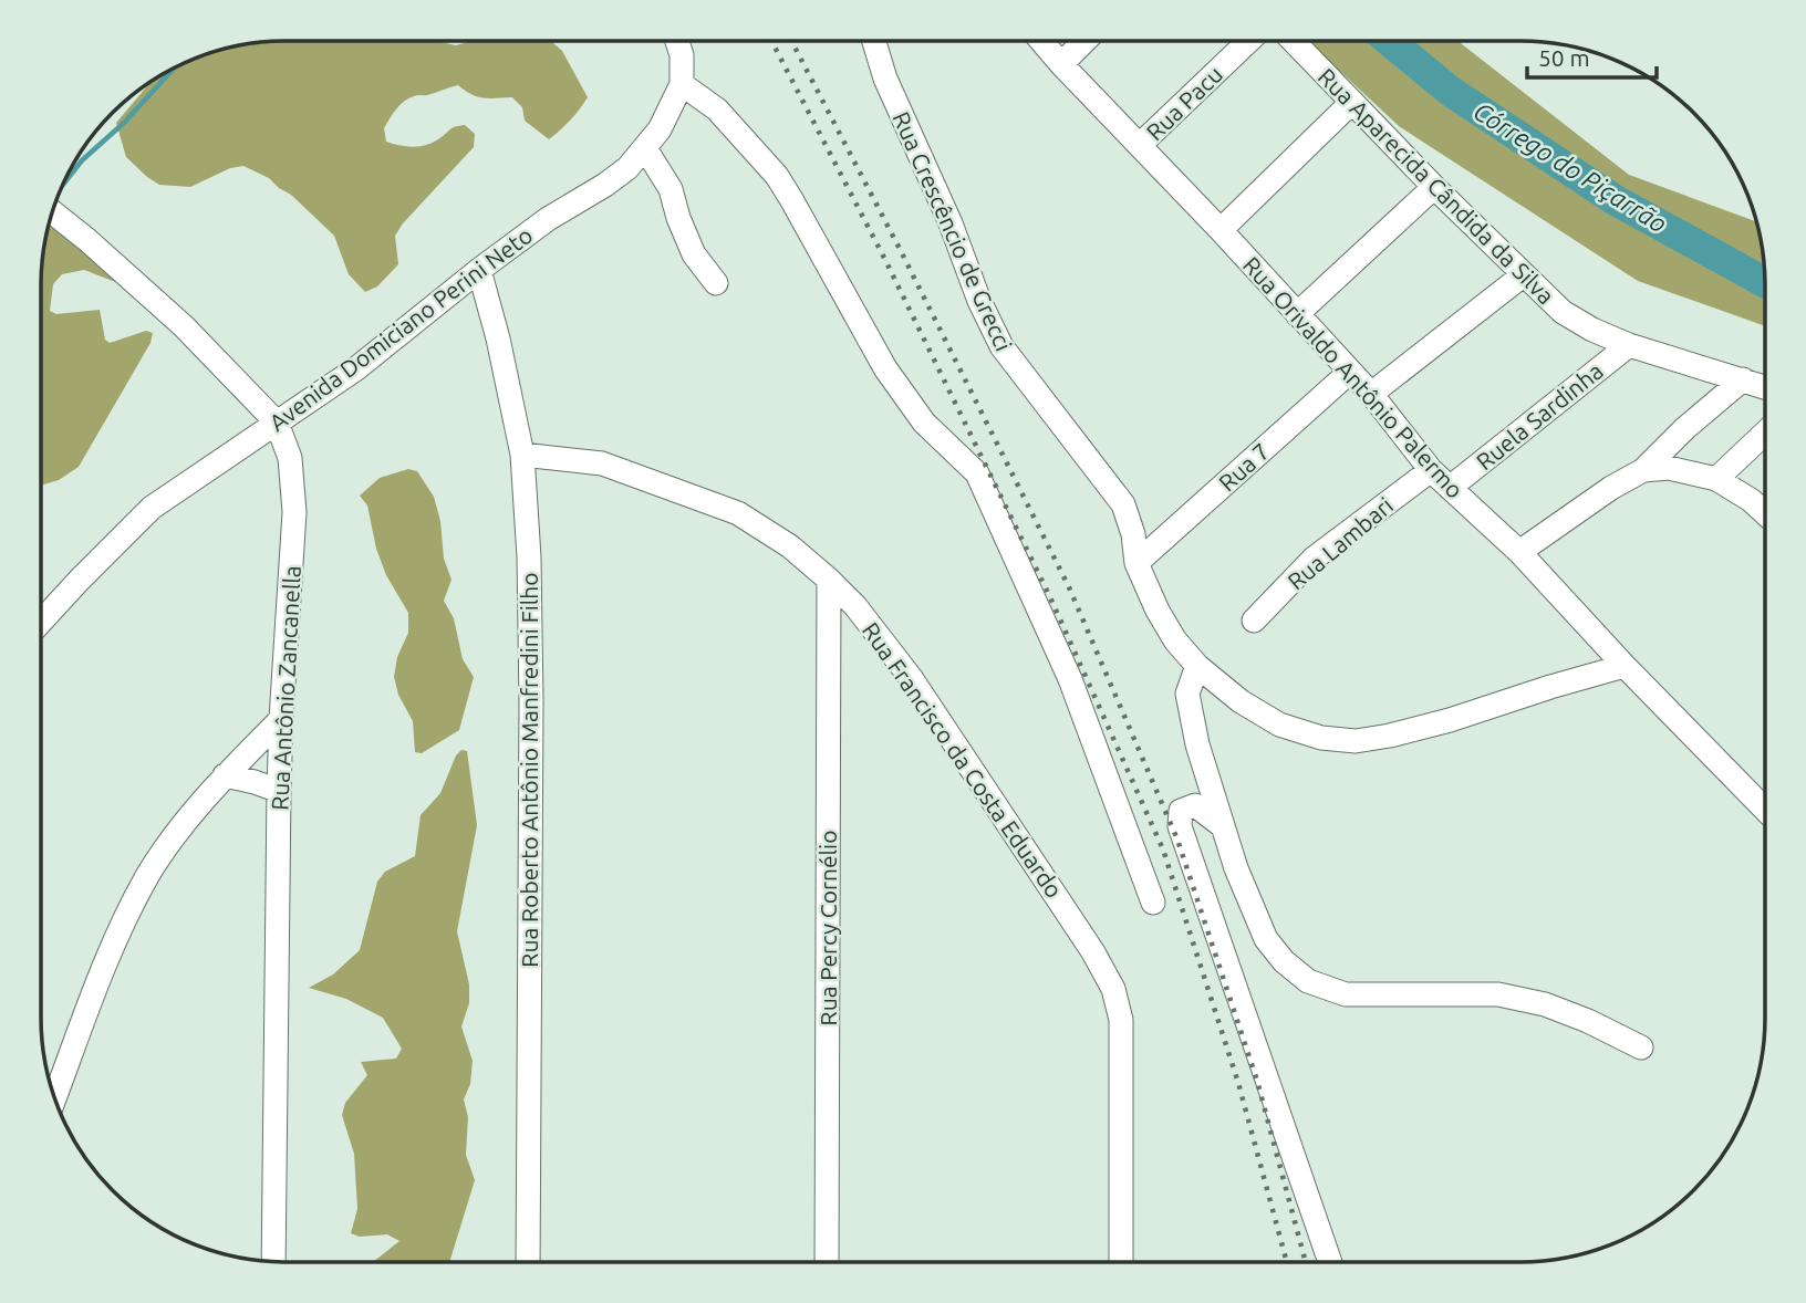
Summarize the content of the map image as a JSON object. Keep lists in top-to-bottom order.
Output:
{
  "streets": {
    "street": [
      "Rua Pacu",
      "Rua Aparecida Cândida da Silva",
      "Rua Crescêncio de Grecci",
      "Avenida Domiciano Perini Neto",
      "Rua Orivaldo Antônio Palermo",
      "Ruela Sardinha",
      "Rua 7",
      "Rua Lambari",
      "Rua Antônio Zancanella",
      "Rua Francisco da Costa Eduardo",
      "Rua Roberto Antônio Manfredini Filho",
      "Rua Percy Cornélio"
    ]
  },
  "crossings": [
    ["Rua Pacu", "Rua Orivaldo Antônio Palermo"],
    ["Rua Aparecida Cândida da Silva", "Ruela Sardinha"],
    ["Rua Crescêncio de Grecci", "Rua Orivaldo Antônio Palermo"],
    ["Rua Crescêncio de Grecci", "Rua 7"],
    ["Avenida Domiciano Perini Neto", "Rua Antônio Zancanella"],
    ["Avenida Domiciano Perini Neto", "Rua Roberto Antônio Manfredini Filho"],
    ["Rua Orivaldo Antônio Palermo", "Ruela Sardinha"],
    ["Rua Orivaldo Antônio Palermo", "Rua 7"],
    ["Rua Orivaldo Antônio Palermo", "Rua Lambari"],
    ["Rua Francisco da Costa Eduardo", "Rua Roberto Antônio Manfredini Filho"],
    ["Rua Francisco da Costa Eduardo", "Rua Percy Cornélio"]
  ],
  "water": ["Córrego do Piçarrão"],
  "scale_bar": "50 m"
}
